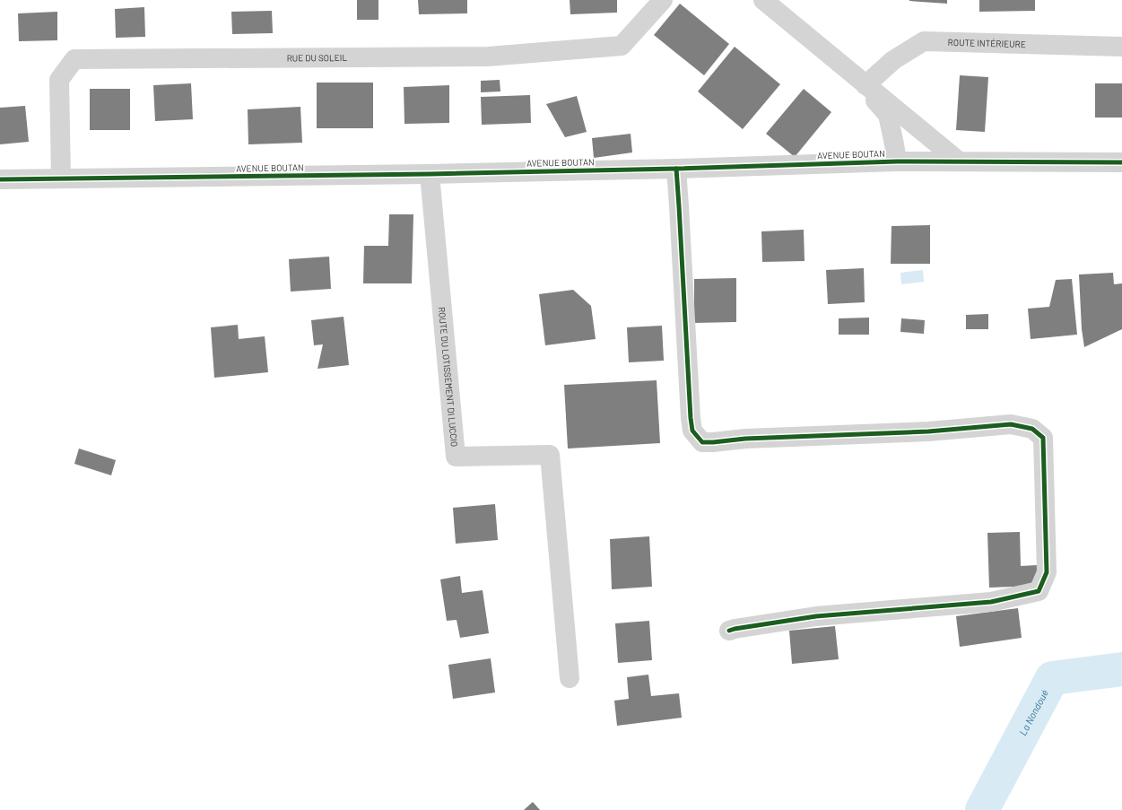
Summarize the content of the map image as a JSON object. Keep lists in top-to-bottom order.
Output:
{
  "streets": {
    "street": [
      "ROUTE INTÉRIEURE",
      "RUE DU SOLEIL",
      "AVENUE BOUTAN",
      "ROUTE DU LOTISSEMENT DI LUCCIO"
    ]
  },
  "crossings": [
    ["RUE DU SOLEIL", "AVENUE BOUTAN"],
    ["AVENUE BOUTAN", "ROUTE DU LOTISSEMENT DI LUCCIO"]
  ],
  "water": ["La Nondoué"]
}
